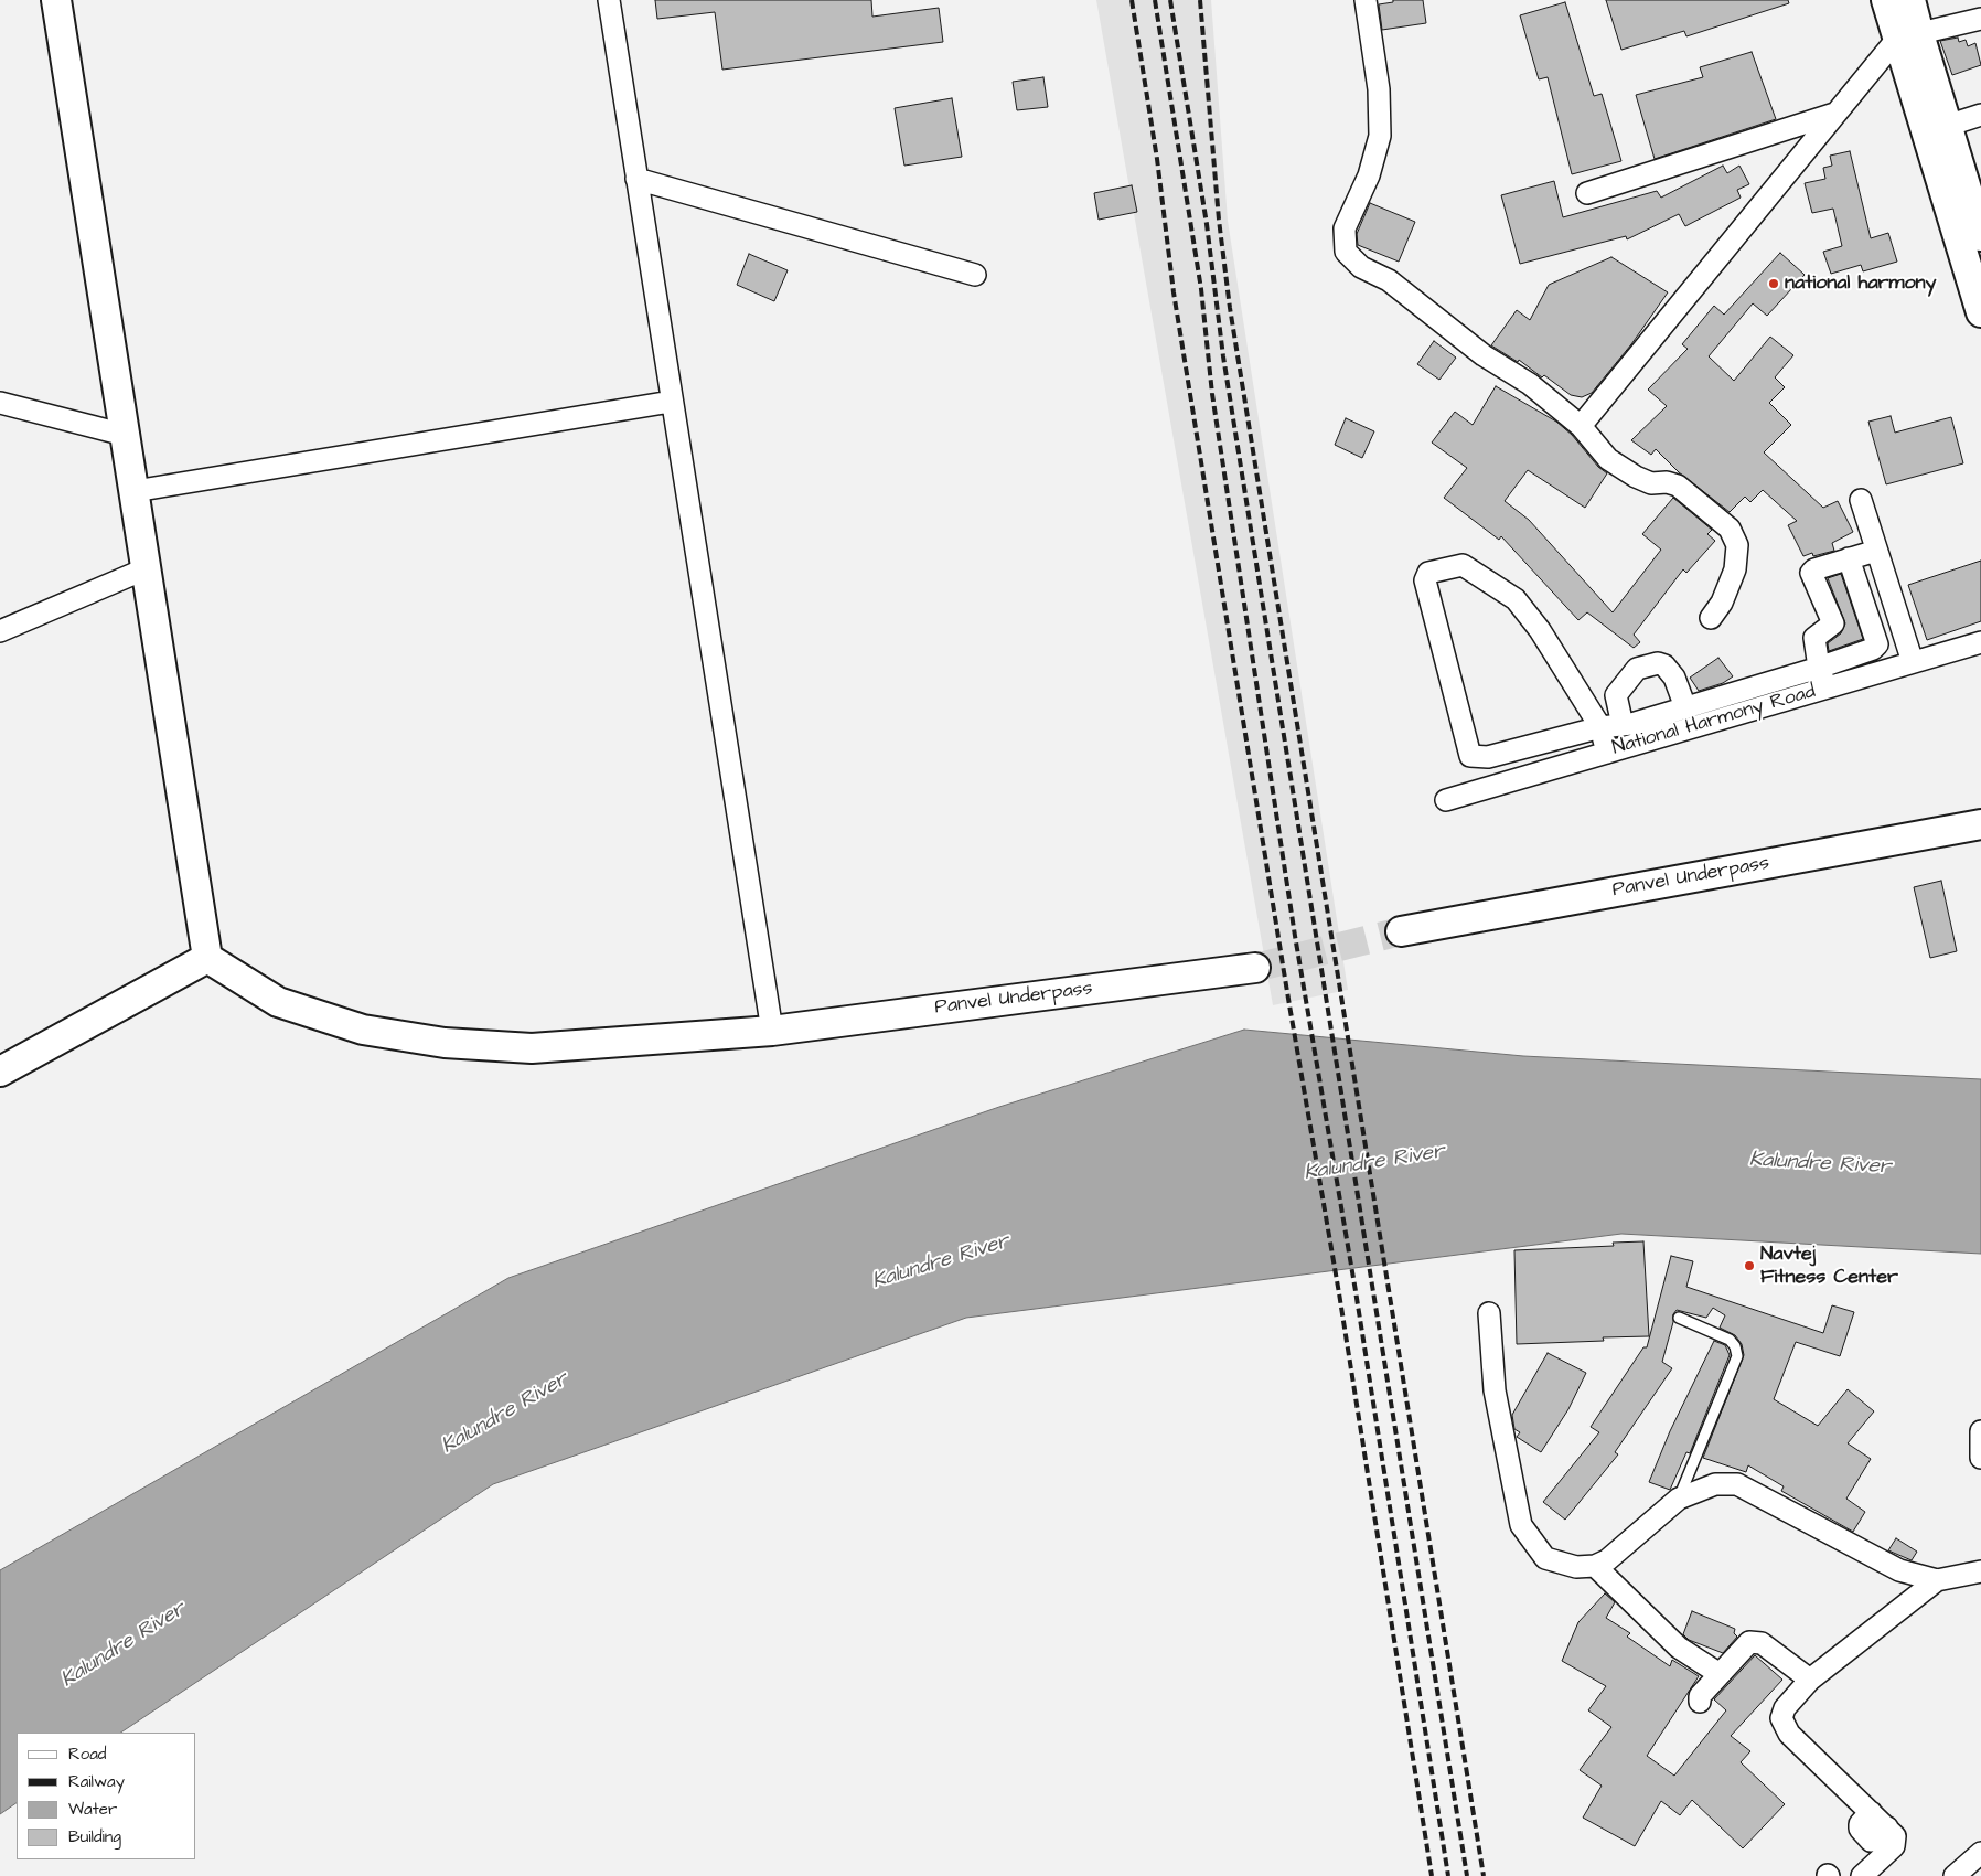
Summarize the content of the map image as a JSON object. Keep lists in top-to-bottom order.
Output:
{
  "streets": {
    "main road": ["Panvel Underpass"],
    "street": ["National Harmony Road"]
  },
  "water": ["Kalundre River"],
  "places": ["national harmony", "Navtej Fitness Center"],
  "legend": [
    "Road",
    "Railway",
    "Water",
    "Building"
  ]
}
